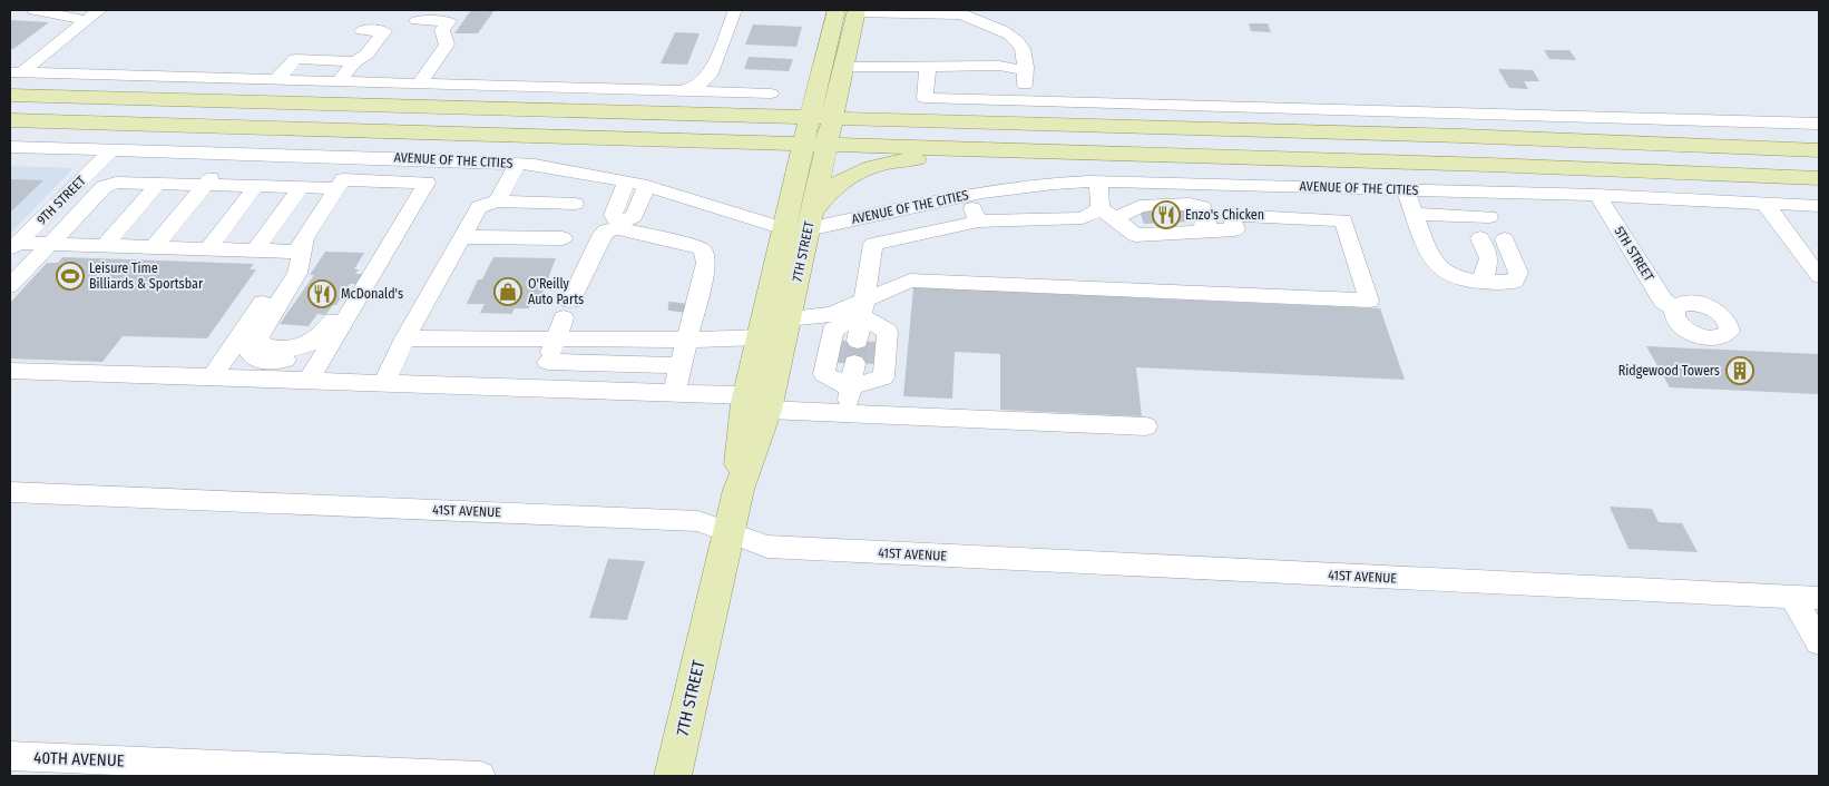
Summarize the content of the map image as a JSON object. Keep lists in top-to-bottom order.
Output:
{
  "streets": {
    "main road": ["AVENUE OF THE CITIES", "7TH STREET"],
    "street": [
      "9TH STREET",
      "5TH STREET",
      "41ST AVENUE",
      "40TH AVENUE"
    ]
  },
  "crossings": [
    ["AVENUE OF THE CITIES", "9TH STREET"],
    ["AVENUE OF THE CITIES", "7TH STREET"],
    ["AVENUE OF THE CITIES", "5TH STREET"],
    ["7TH STREET", "41ST AVENUE"]
  ],
  "places": {
    "restaurant": ["Enzo's Chicken", "McDonald's"],
    "sports": ["Leisure Time Billiards & Sportsbar"],
    "shop": ["O'Reilly Auto Parts"],
    "building": ["Ridgewood Towers"]
  }
}
